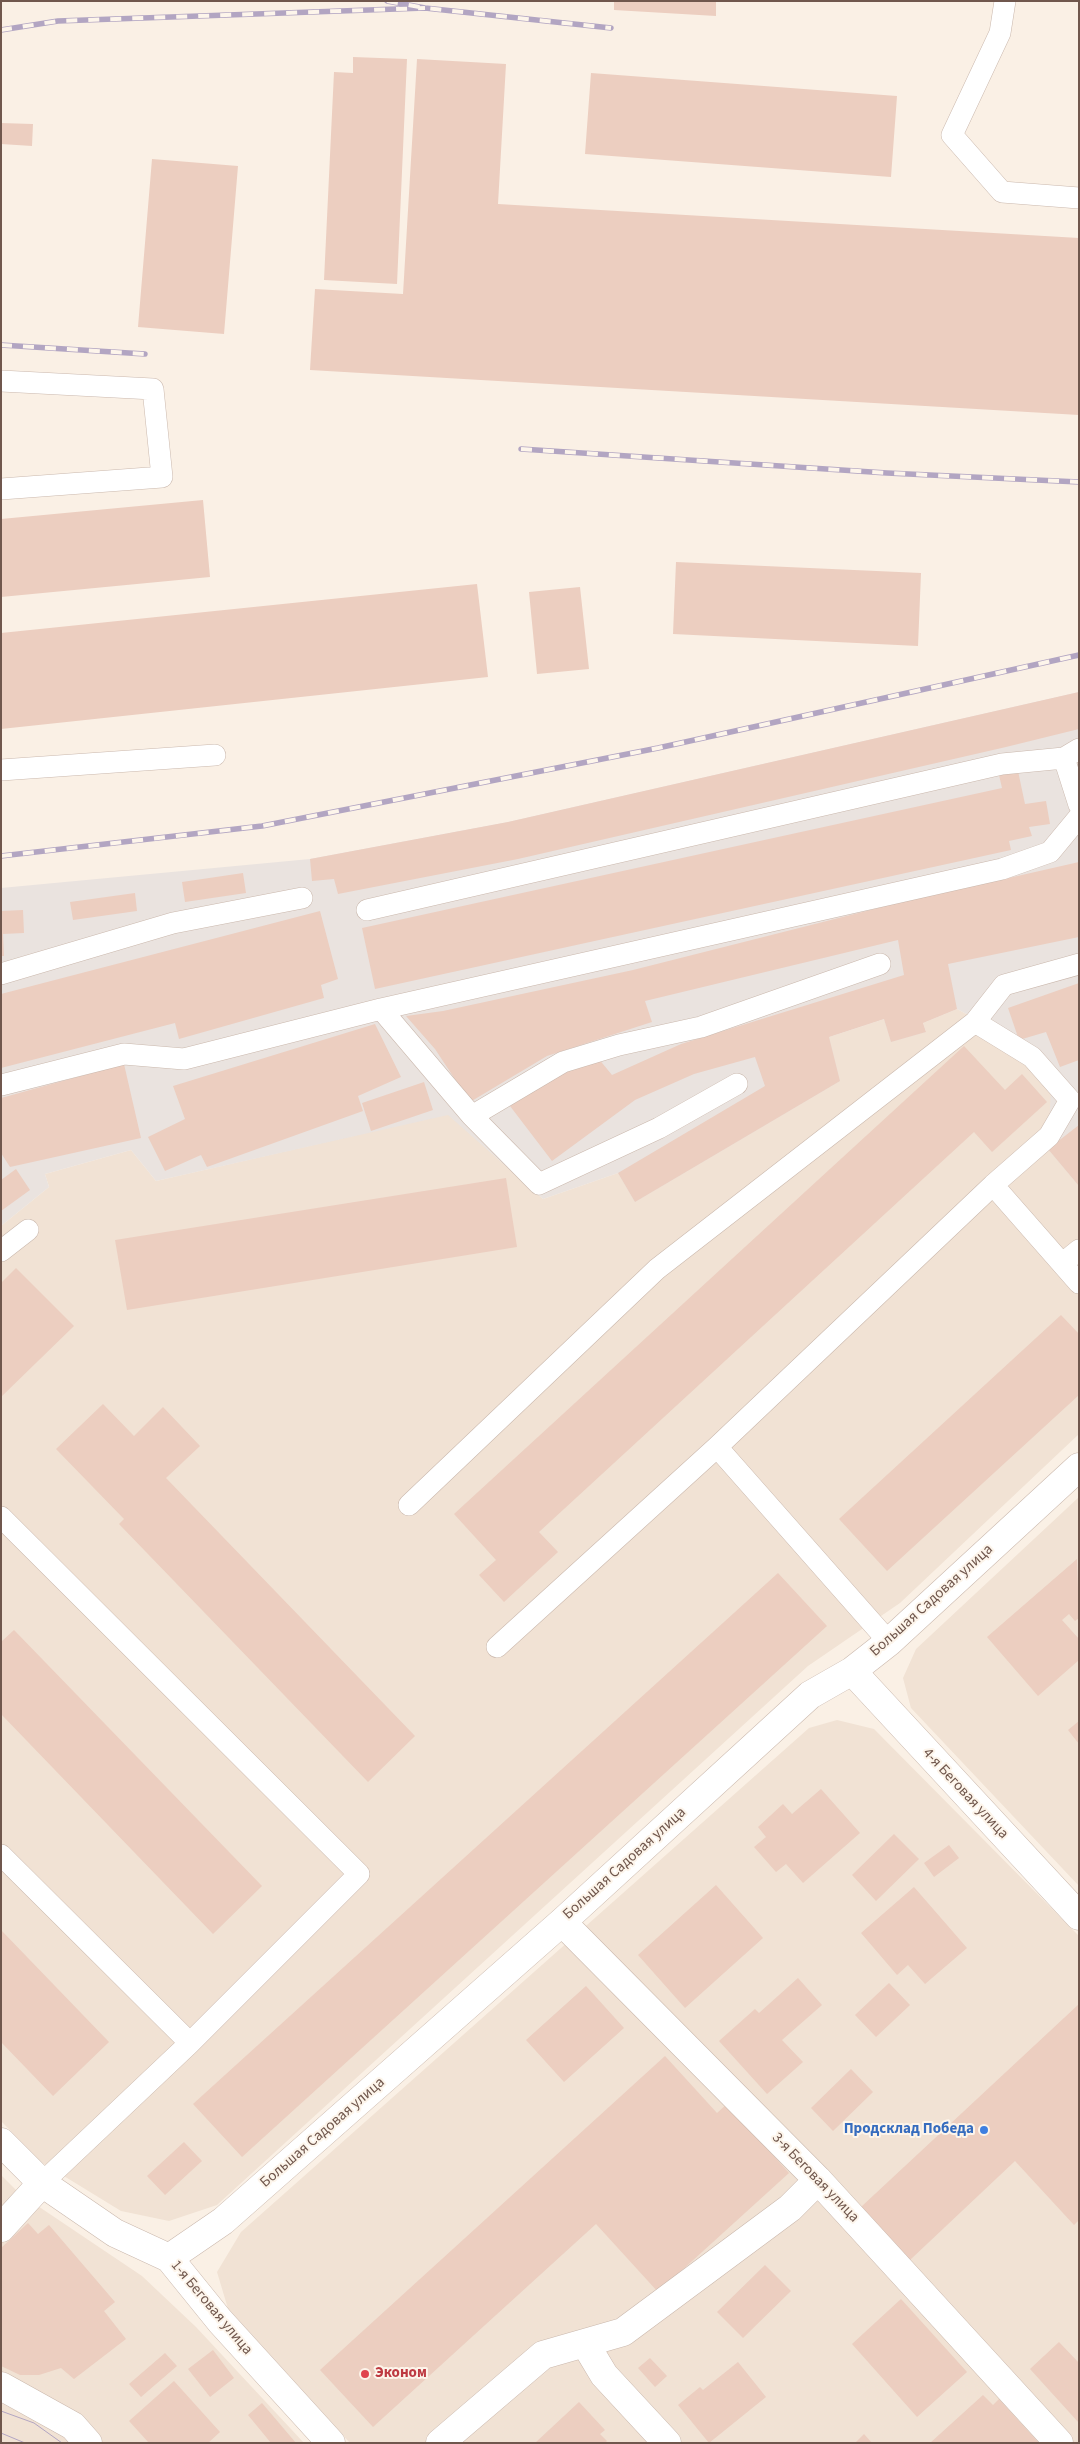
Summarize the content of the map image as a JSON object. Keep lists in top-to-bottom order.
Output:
{
  "streets": {
    "street": [
      "Большая Садовая улица",
      "4-я Беговая улица",
      "3-я Беговая улица",
      "1-я Беговая улица"
    ]
  },
  "crossings": [
    ["Большая Садовая улица", "4-я Беговая улица"],
    ["Большая Садовая улица", "3-я Беговая улица"],
    ["Большая Садовая улица", "1-я Беговая улица"]
  ],
  "places": ["Продсклад Победа", "Эконом"]
}
